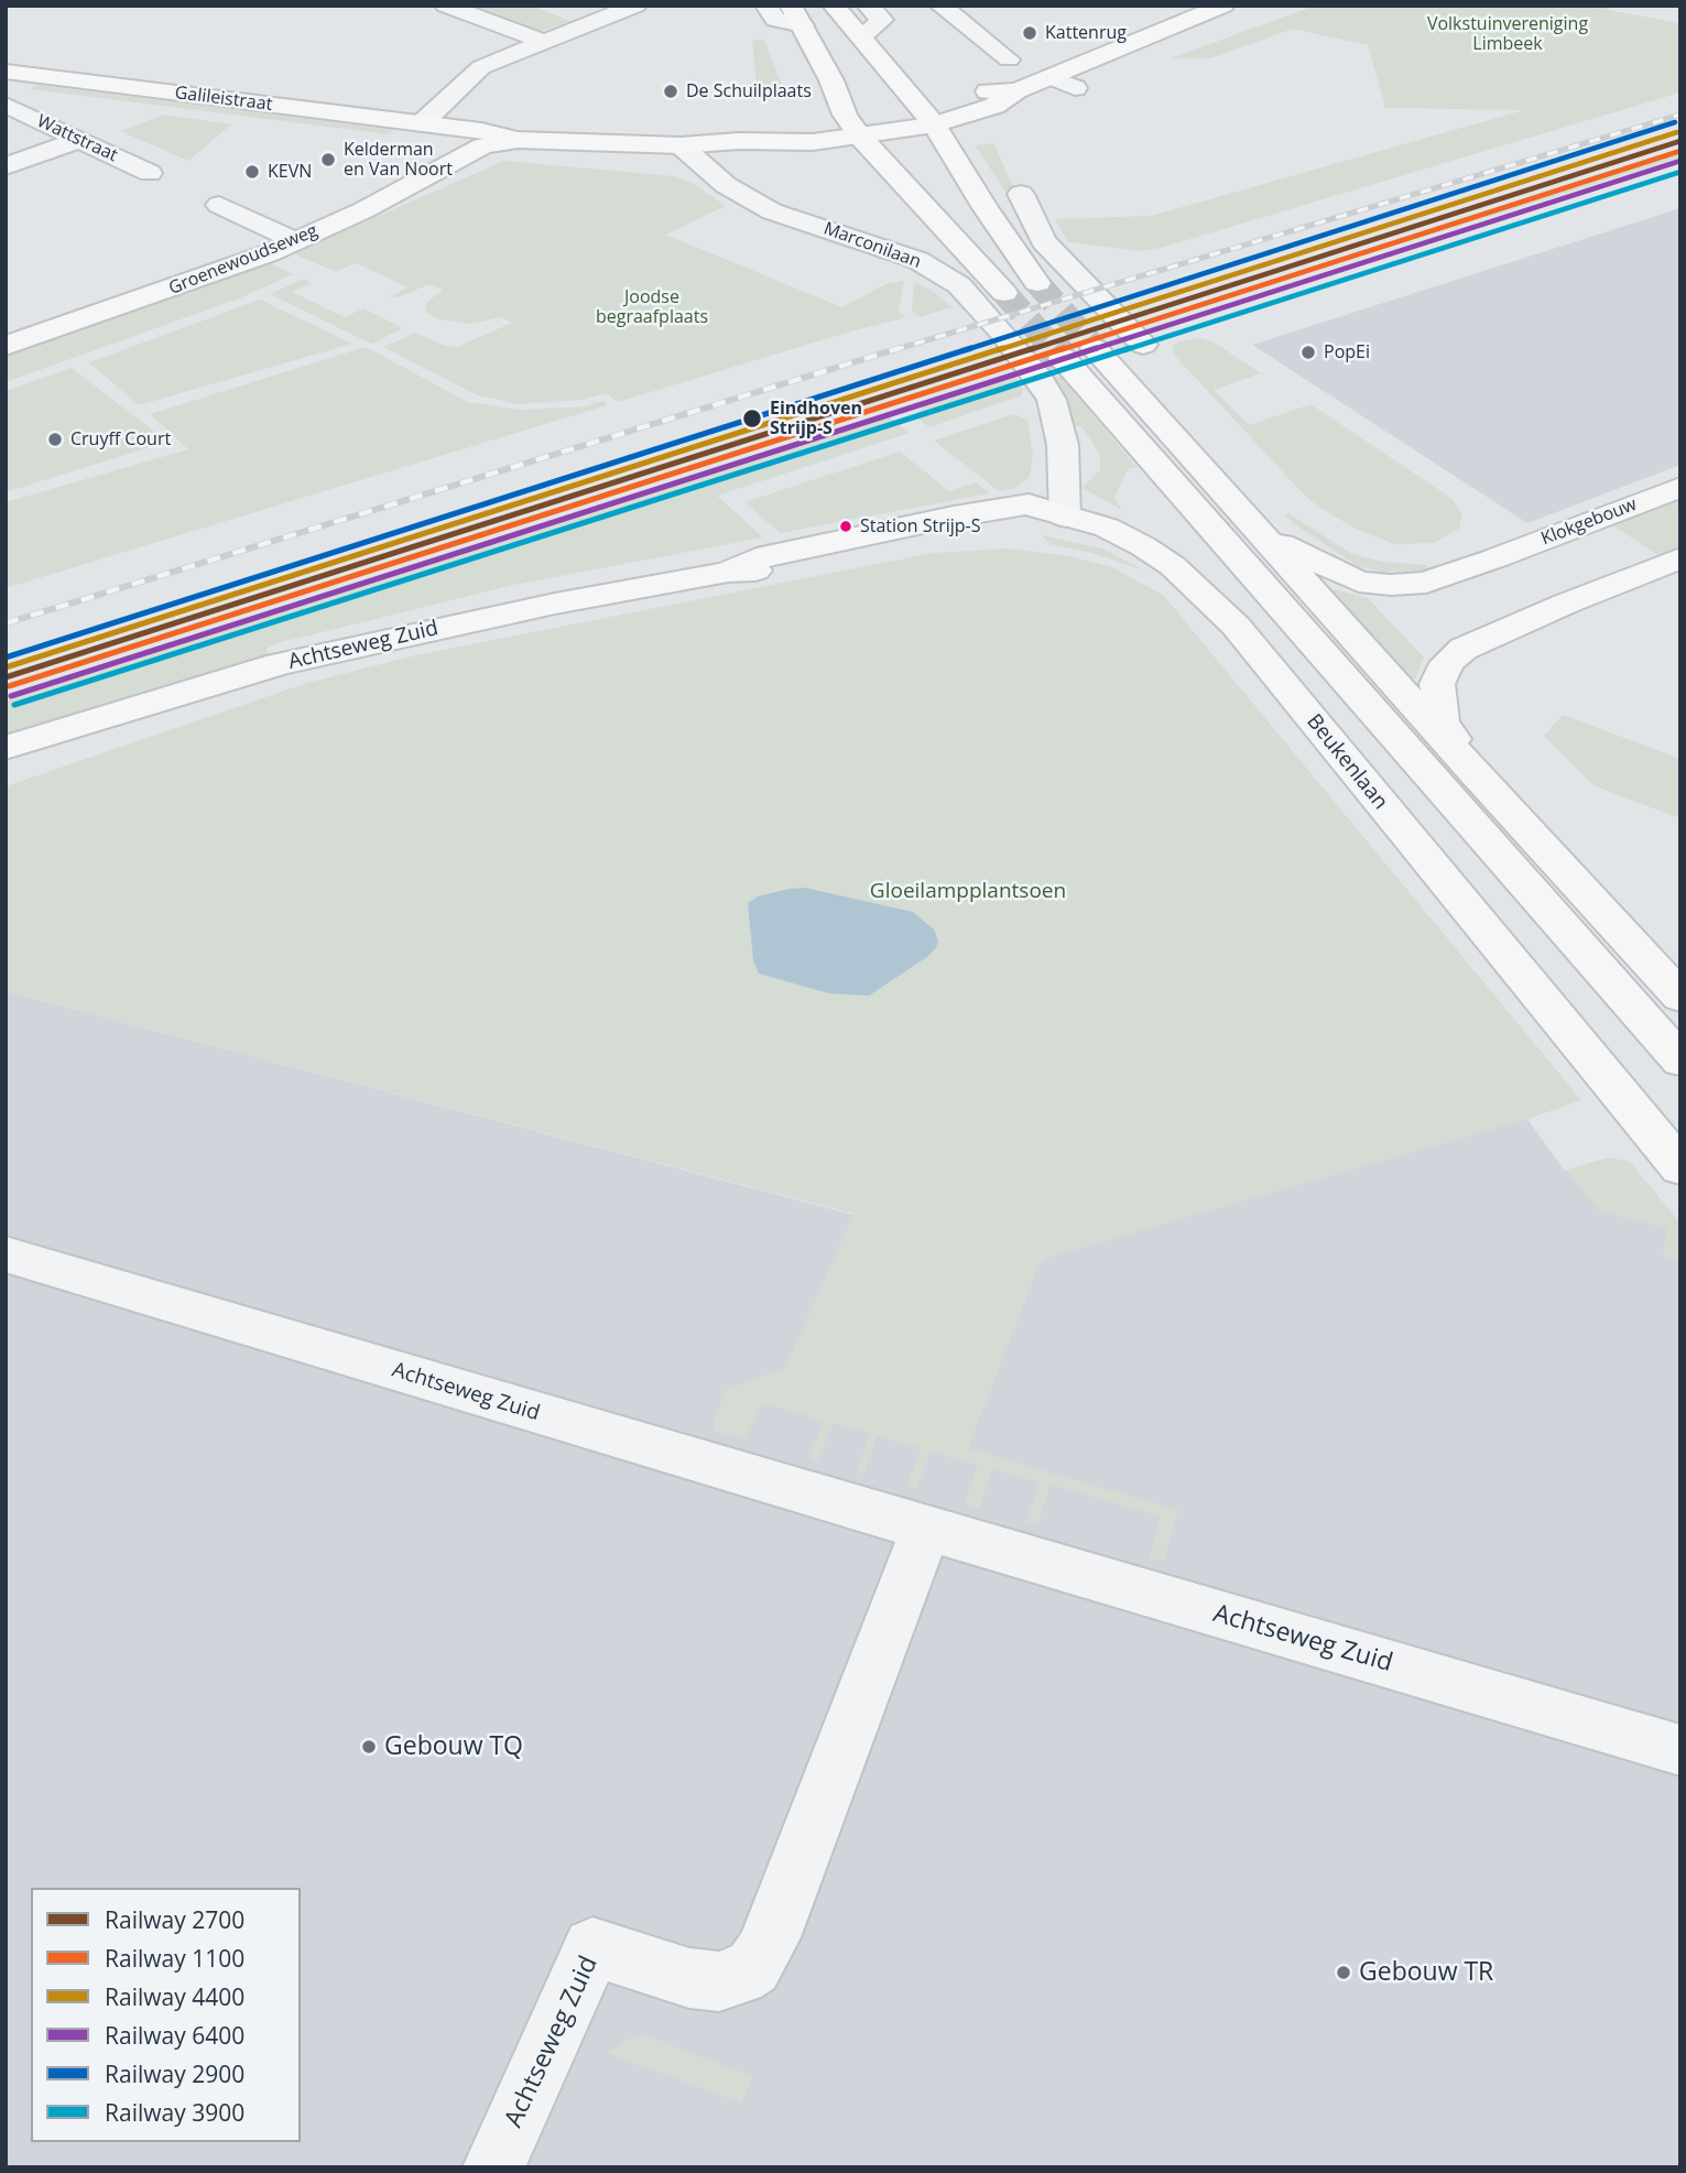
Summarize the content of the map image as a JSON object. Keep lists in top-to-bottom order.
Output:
{
  "streets": {
    "street": [
      "Galileistraat",
      "Wattstraat",
      "Marconilaan",
      "Groenewoudseweg",
      "Klokgebouw",
      "Achtseweg Zuid",
      "Beukenlaan"
    ]
  },
  "crossings": [
    ["Galileistraat", "Marconilaan"],
    ["Galileistraat", "Groenewoudseweg"],
    ["Achtseweg Zuid", "Beukenlaan"]
  ],
  "parks": ["Volkstuinvereniging Limbeek", "Joodse begraafplaats", "Gloeilampplantsoen"],
  "places": [
    "Kattenrug",
    "De Schuilplaats",
    "Kelderman en Van Noort",
    "KEVN",
    "PopEi",
    "Eindhoven Strijp-S",
    "Cruyff Court",
    "Station Strijp-S",
    "Gebouw TQ",
    "Gebouw TR"
  ],
  "lines": [
    "rail line 2900",
    "rail line 4400",
    "rail line 2700",
    "rail line 1100",
    "rail line 6400",
    "rail line 3900"
  ],
  "legend": [
    "Railway 2700",
    "Railway 1100",
    "Railway 4400",
    "Railway 6400",
    "Railway 2900",
    "Railway 3900"
  ]
}
